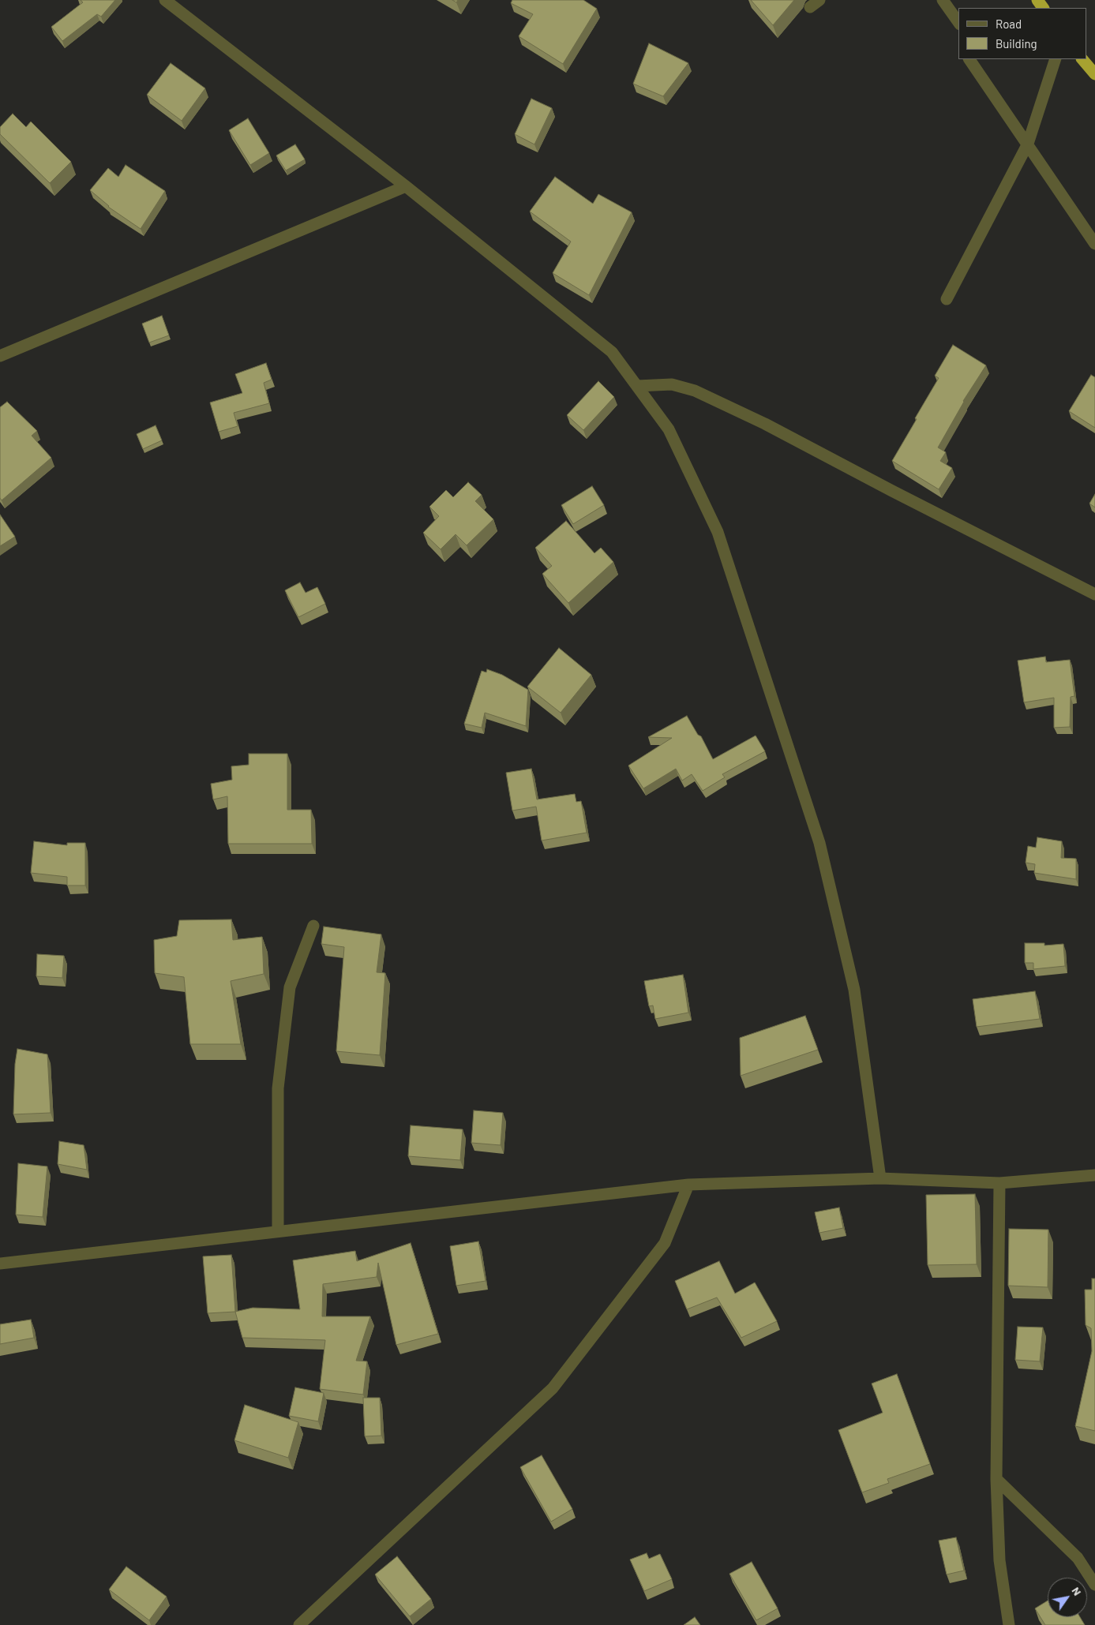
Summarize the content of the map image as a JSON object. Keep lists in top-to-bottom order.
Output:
{
  "legend": ["Road", "Building"],
  "north": "top right"
}
